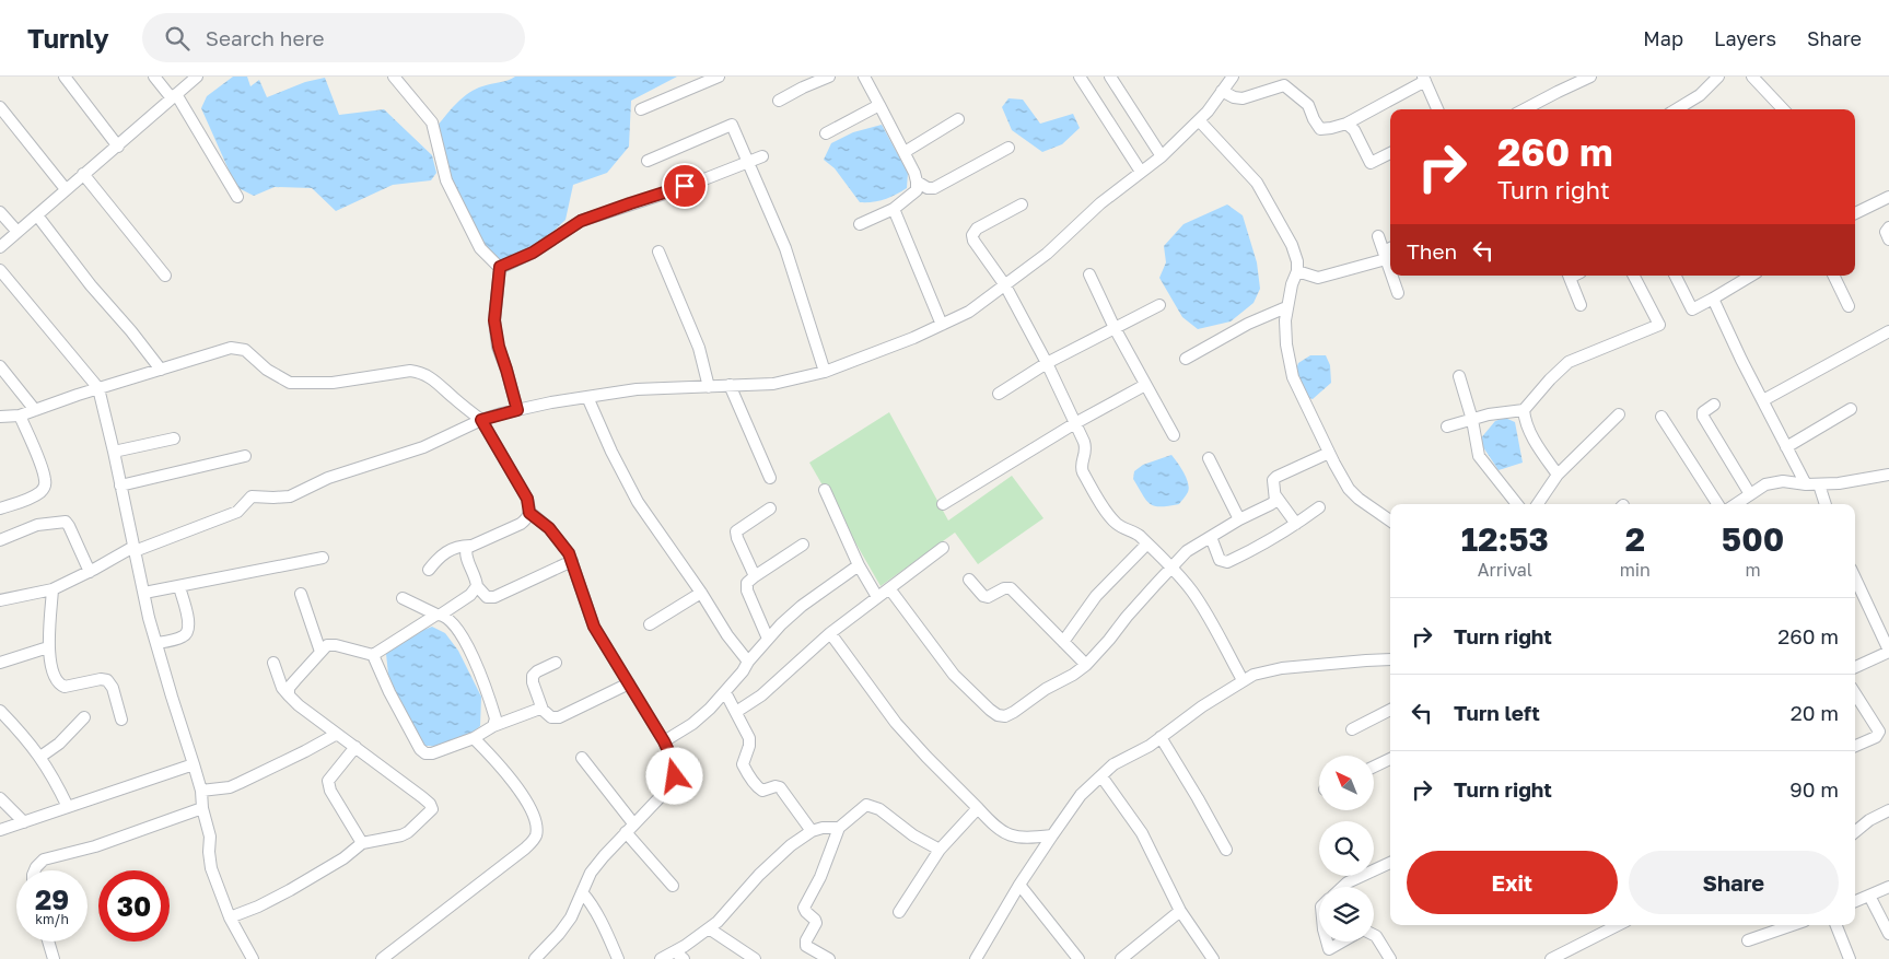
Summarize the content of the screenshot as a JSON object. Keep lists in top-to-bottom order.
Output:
{
  "north": "top left",
  "page": {
    "header": "Turnly",
    "search": "Search here",
    "nav": ["Map", "Layers", "Share"],
    "turn": ["260 m", "Turn right"],
    "then": "Then",
    "eta": [
      "12:53",
      "Arrival",
      "2",
      "min",
      "500",
      "m"
    ],
    "list": [
      {
        "name": "Turn right",
        "value": "260 m"
      },
      {
        "name": "Turn left",
        "value": "20 m"
      },
      {
        "name": "Turn right",
        "value": "90 m"
      }
    ],
    "buttons": ["Exit", "Share"],
    "speed": "29 km/h",
    "limit": "30"
  }
}
